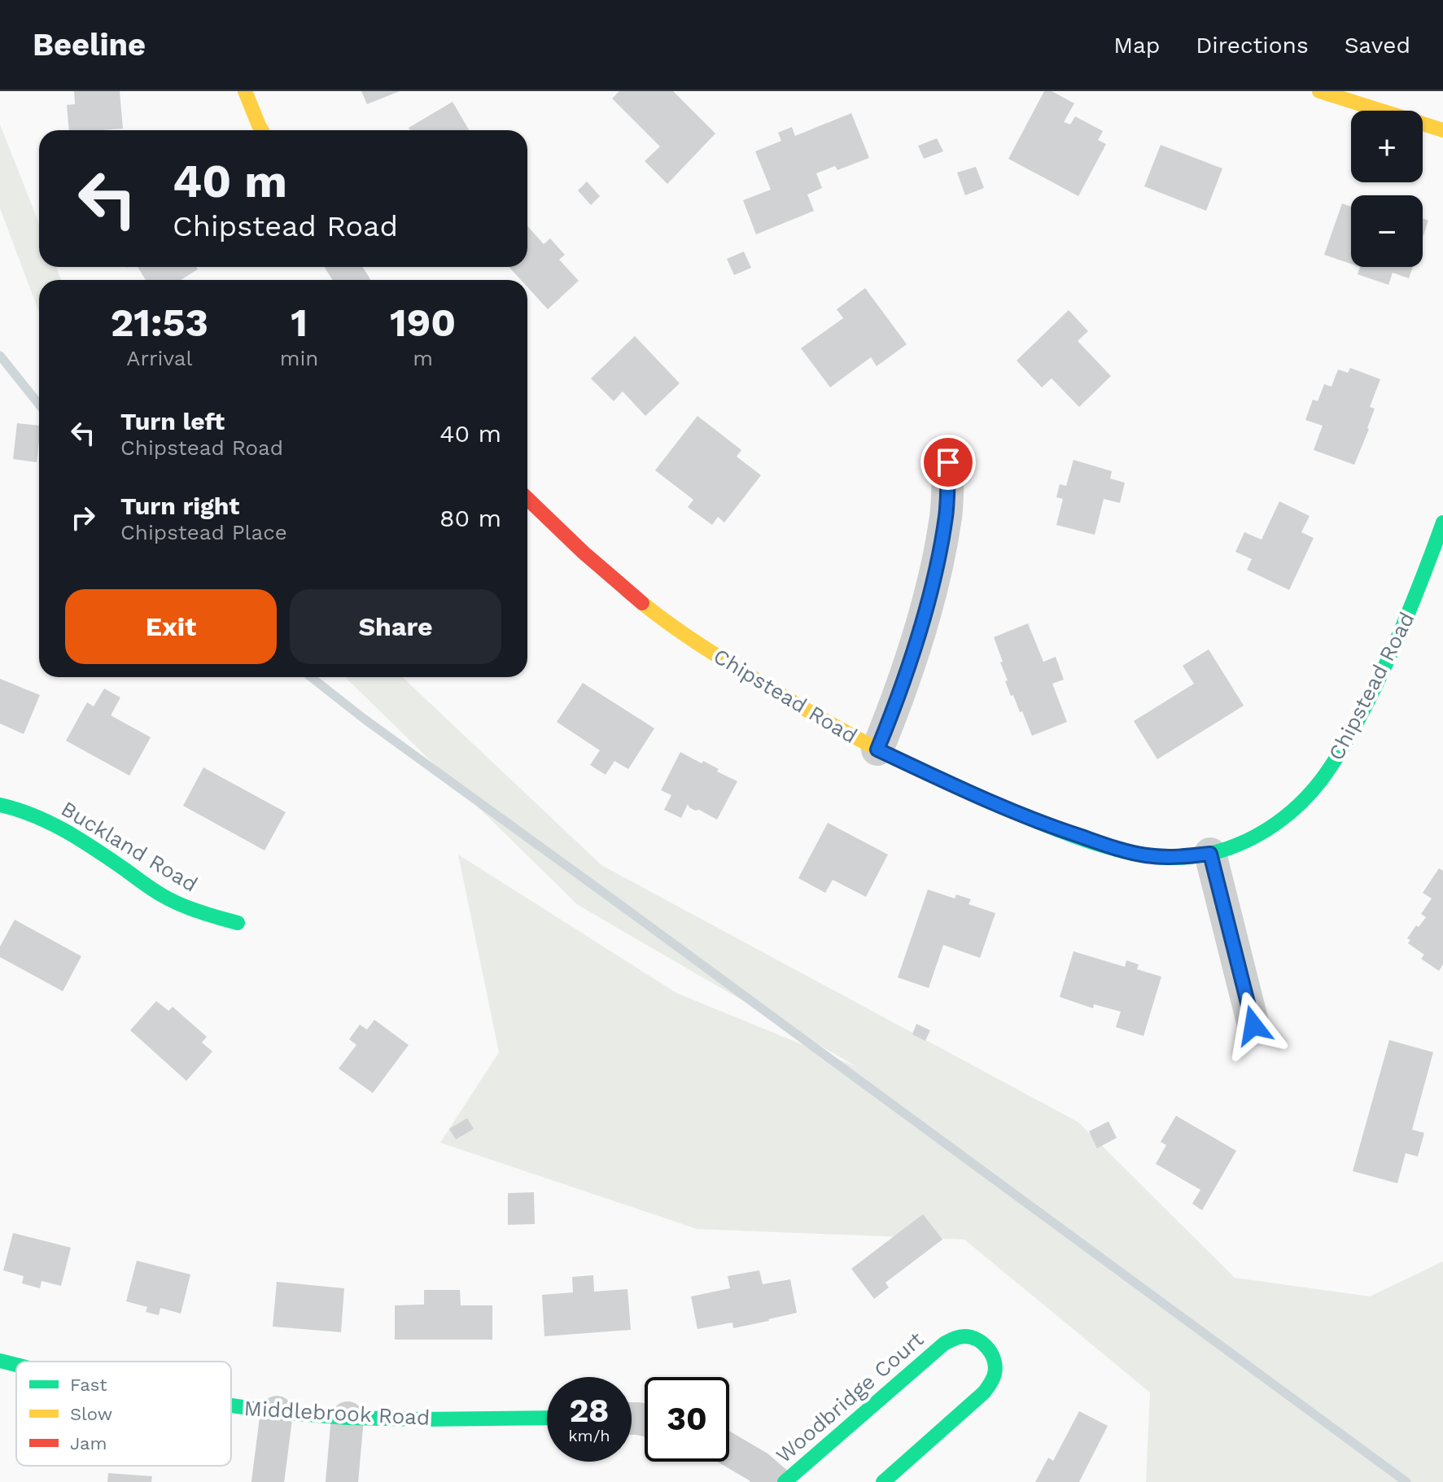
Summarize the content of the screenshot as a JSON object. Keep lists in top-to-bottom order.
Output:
{
  "streets": {
    "street": [
      "Chipstead Road",
      "Buckland Road",
      "Woodbridge Court",
      "Middlebrook Road"
    ]
  },
  "legend": ["Fast", "Slow", "Jam"],
  "page": {
    "header": "Beeline",
    "nav": ["Map", "Directions", "Saved"],
    "map_buttons": ["+", "−"],
    "turn": ["40 m", "Chipstead Road"],
    "eta": [
      "21:53",
      "Arrival",
      "1",
      "min",
      "190",
      "m"
    ],
    "list": [
      {
        "name": "Turn left",
        "note": "Chipstead Road",
        "value": "40 m"
      },
      {
        "name": "Turn right",
        "note": "Chipstead Place",
        "value": "80 m"
      }
    ],
    "buttons": ["Exit", "Share"],
    "speed": "28 km/h",
    "limit": "30"
  }
}
